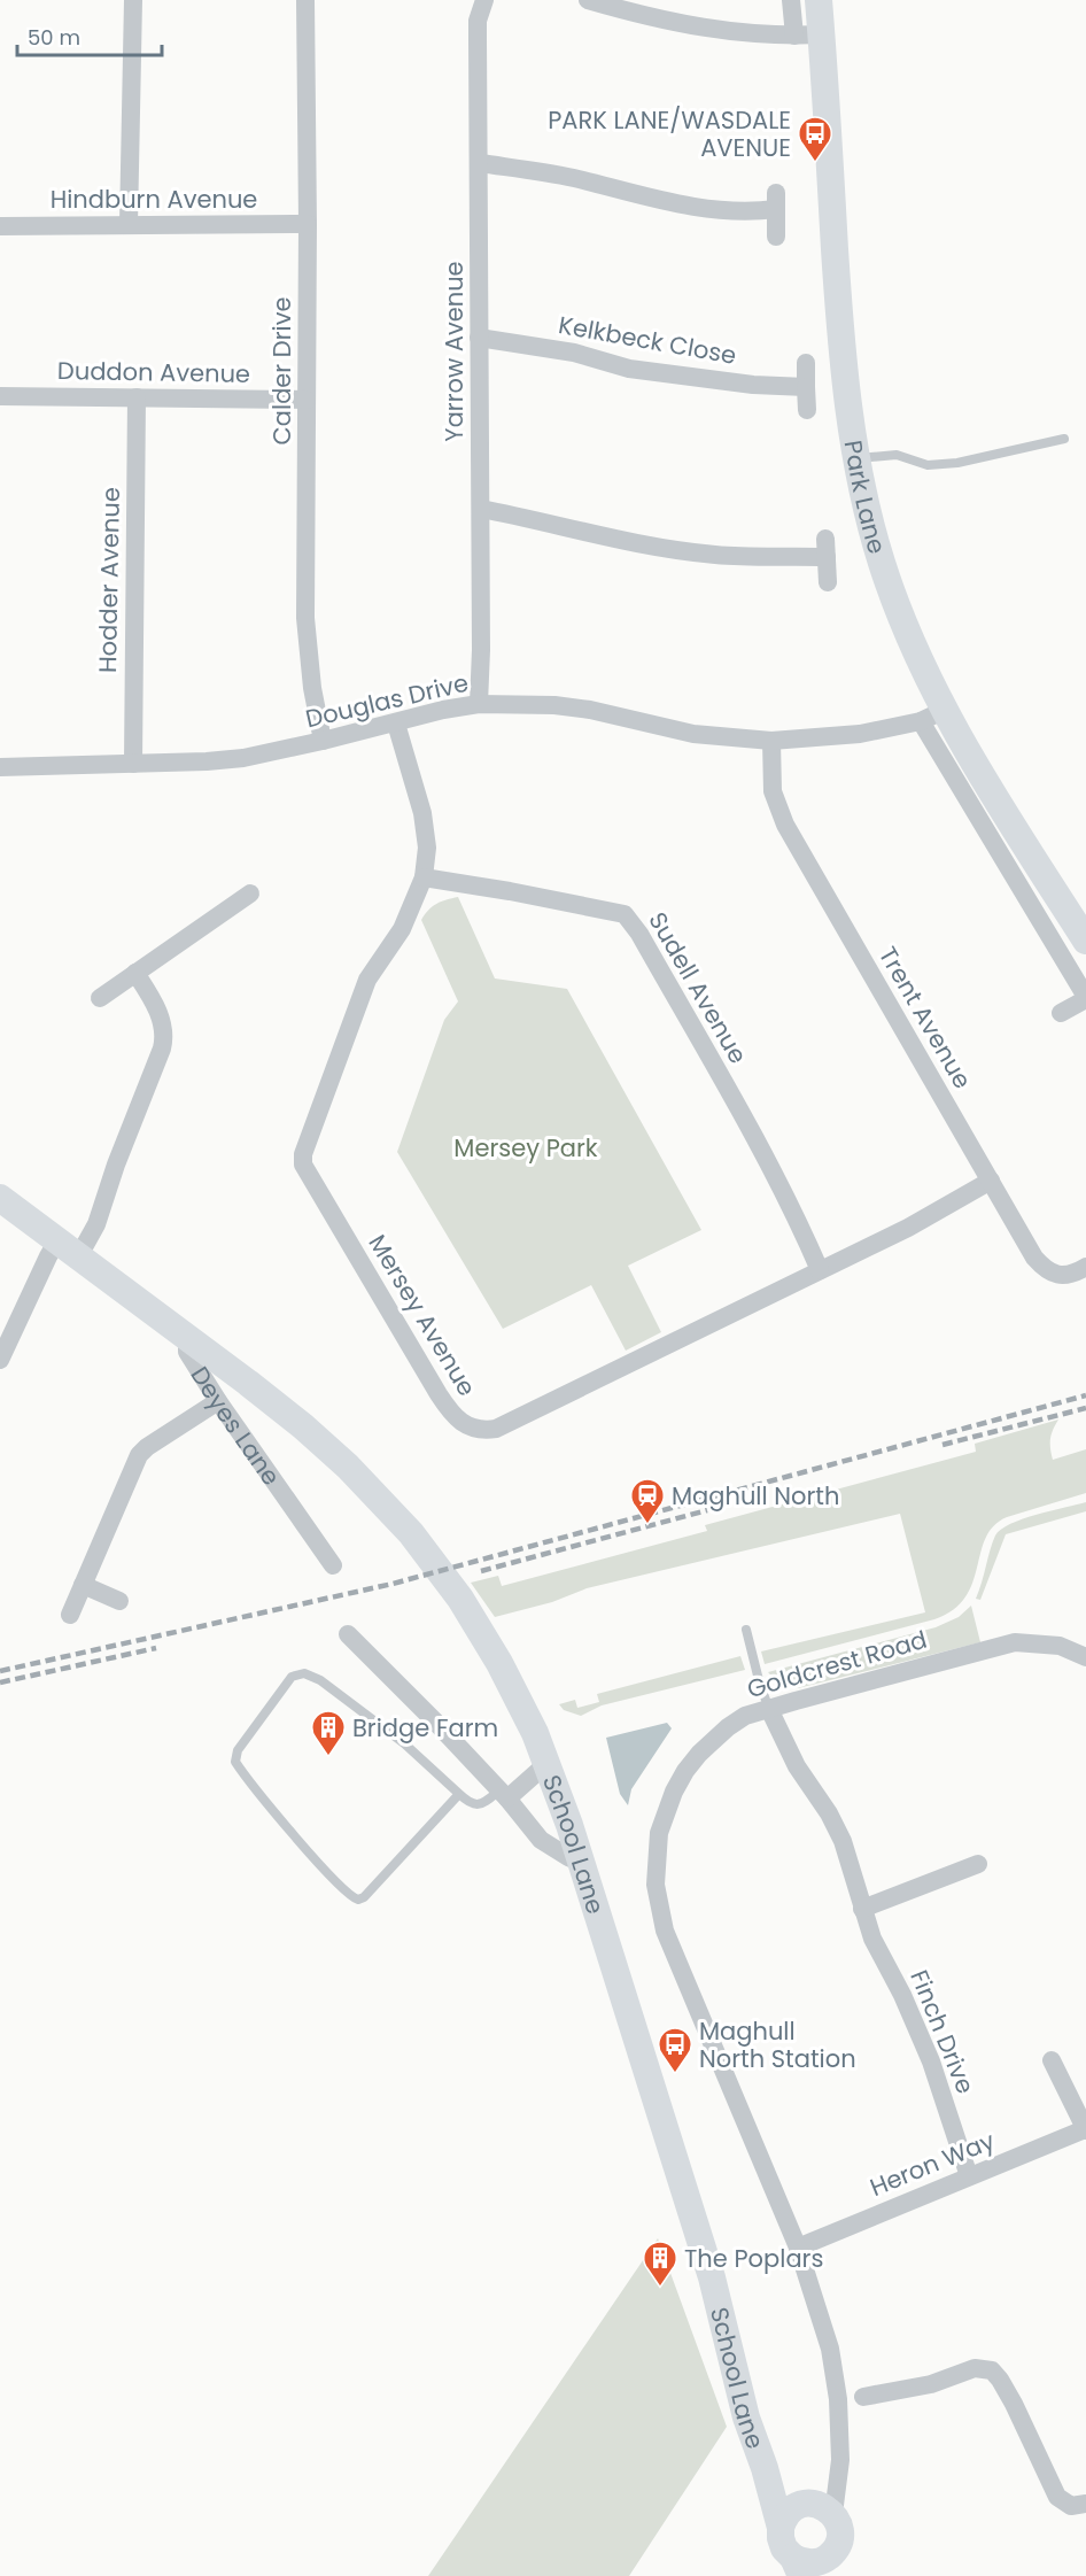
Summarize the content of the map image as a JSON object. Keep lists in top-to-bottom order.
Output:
{
  "streets": {
    "street": [
      "Hindburn Avenue",
      "Kelkbeck Close",
      "Yarrow Avenue",
      "Calder Drive",
      "Duddon Avenue",
      "Park Lane",
      "Hodder Avenue",
      "Douglas Drive",
      "Sudell Avenue",
      "Trent Avenue",
      "Mersey Avenue",
      "Deyes Lane",
      "Goldcrest Road",
      "School Lane",
      "Finch Drive",
      "Heron Way"
    ]
  },
  "crossings": [
    ["Hindburn Avenue", "Calder Drive"],
    ["Kelkbeck Close", "Yarrow Avenue"],
    ["Yarrow Avenue", "Douglas Drive"],
    ["Calder Drive", "Duddon Avenue"],
    ["Calder Drive", "Douglas Drive"],
    ["Duddon Avenue", "Hodder Avenue"],
    ["Park Lane", "Douglas Drive"],
    ["Hodder Avenue", "Douglas Drive"],
    ["Douglas Drive", "Trent Avenue"],
    ["Douglas Drive", "Mersey Avenue"],
    ["Sudell Avenue", "Mersey Avenue"],
    ["Trent Avenue", "Mersey Avenue"],
    ["Deyes Lane", "School Lane"],
    ["Goldcrest Road", "School Lane"],
    ["Goldcrest Road", "Finch Drive"],
    ["Goldcrest Road", "Heron Way"],
    ["Finch Drive", "Heron Way"]
  ],
  "parks": ["Mersey Park"],
  "places": {
    "bus stop": ["PARK LANE/WASDALE AVENUE", "Maghull North Station"],
    "station": ["Maghull North"],
    "building": ["Bridge Farm", "The Poplars"]
  },
  "scale_bar": "50 m"
}
